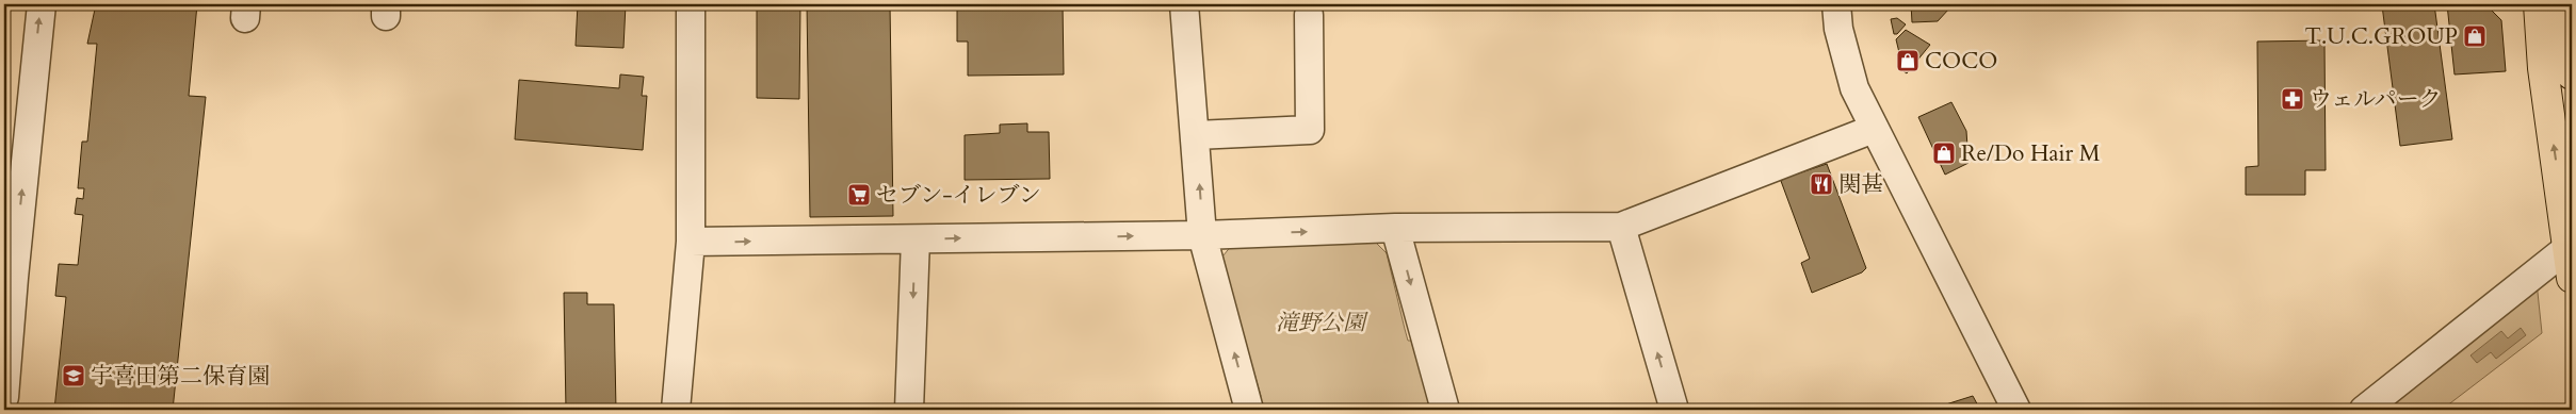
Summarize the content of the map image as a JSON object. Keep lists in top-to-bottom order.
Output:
{
  "parks": ["滝野公園"],
  "places": {
    "shop": ["T.U.C.GROUP", "COCO", "Re/Do Hair M"],
    "pharmacy": ["ウェルパーク"],
    "restaurant": ["関甚"],
    "supermarket": ["セブン-イレブン"],
    "school or university": ["宇喜田第二保育園"]
  }
}
